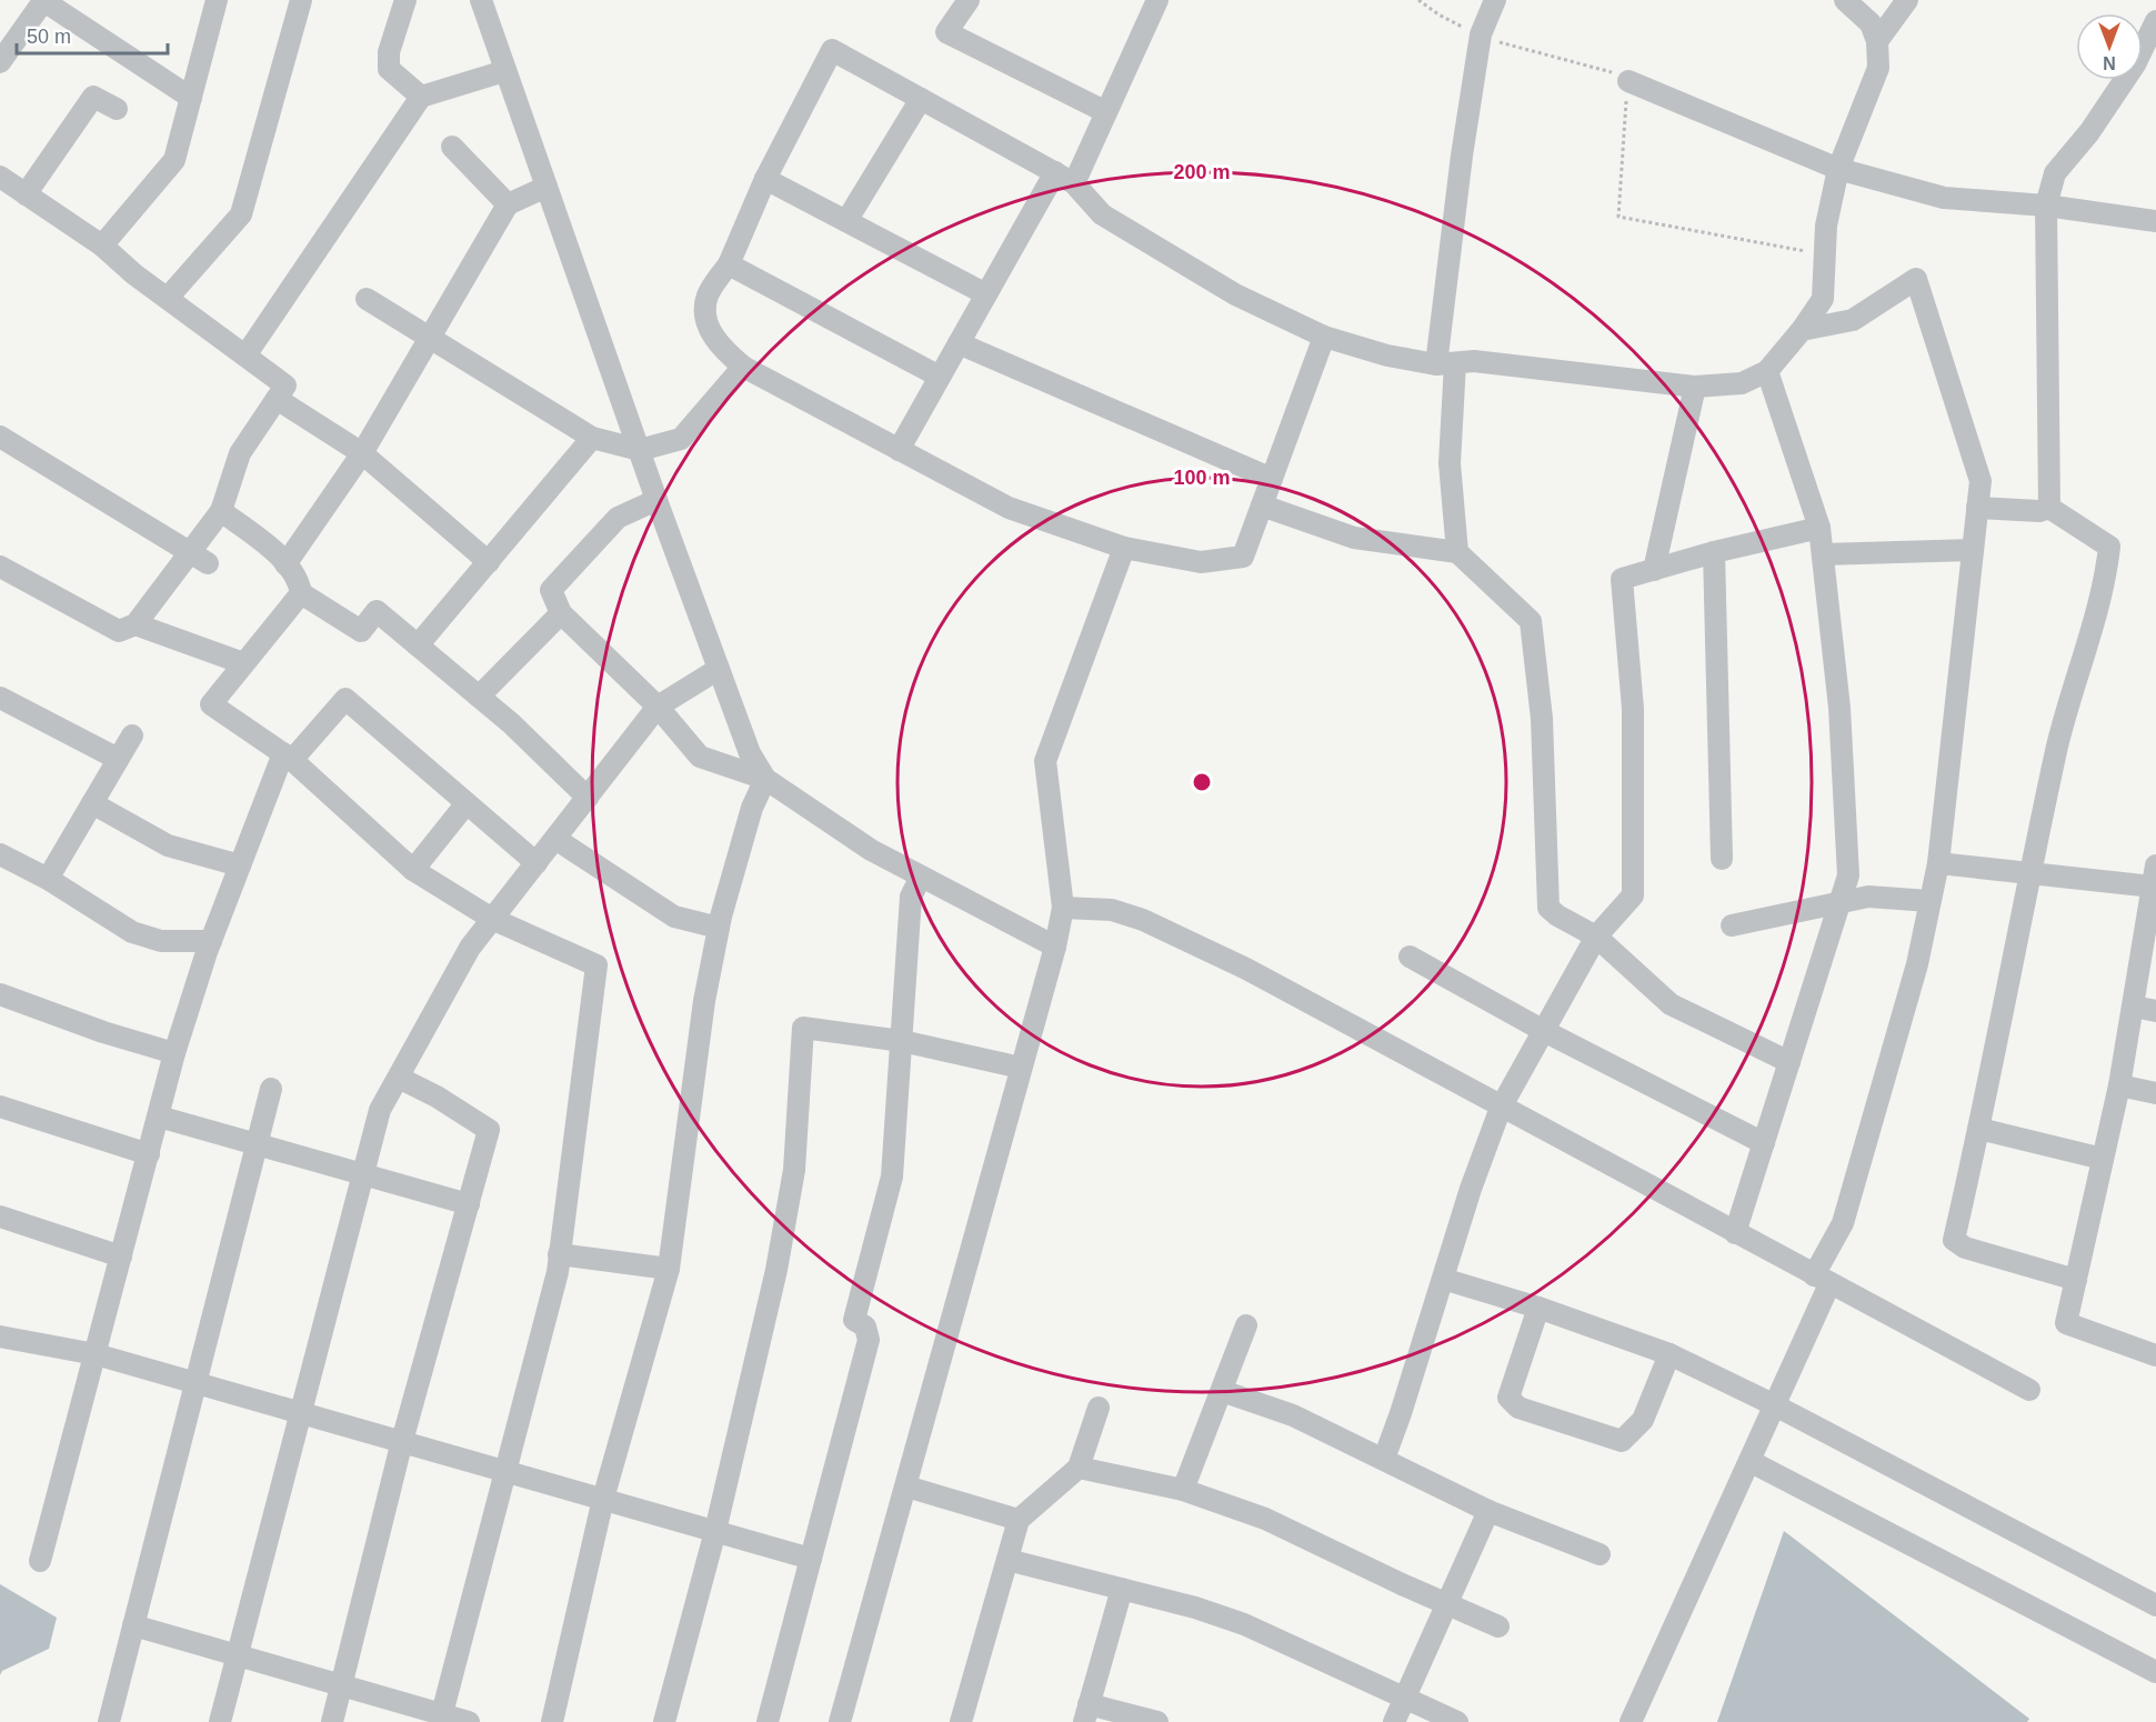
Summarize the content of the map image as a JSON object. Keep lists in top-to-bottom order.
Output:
{
  "scale_bar": "50 m",
  "north": "bottom",
  "rings": ["200 m", "100 m"]
}
